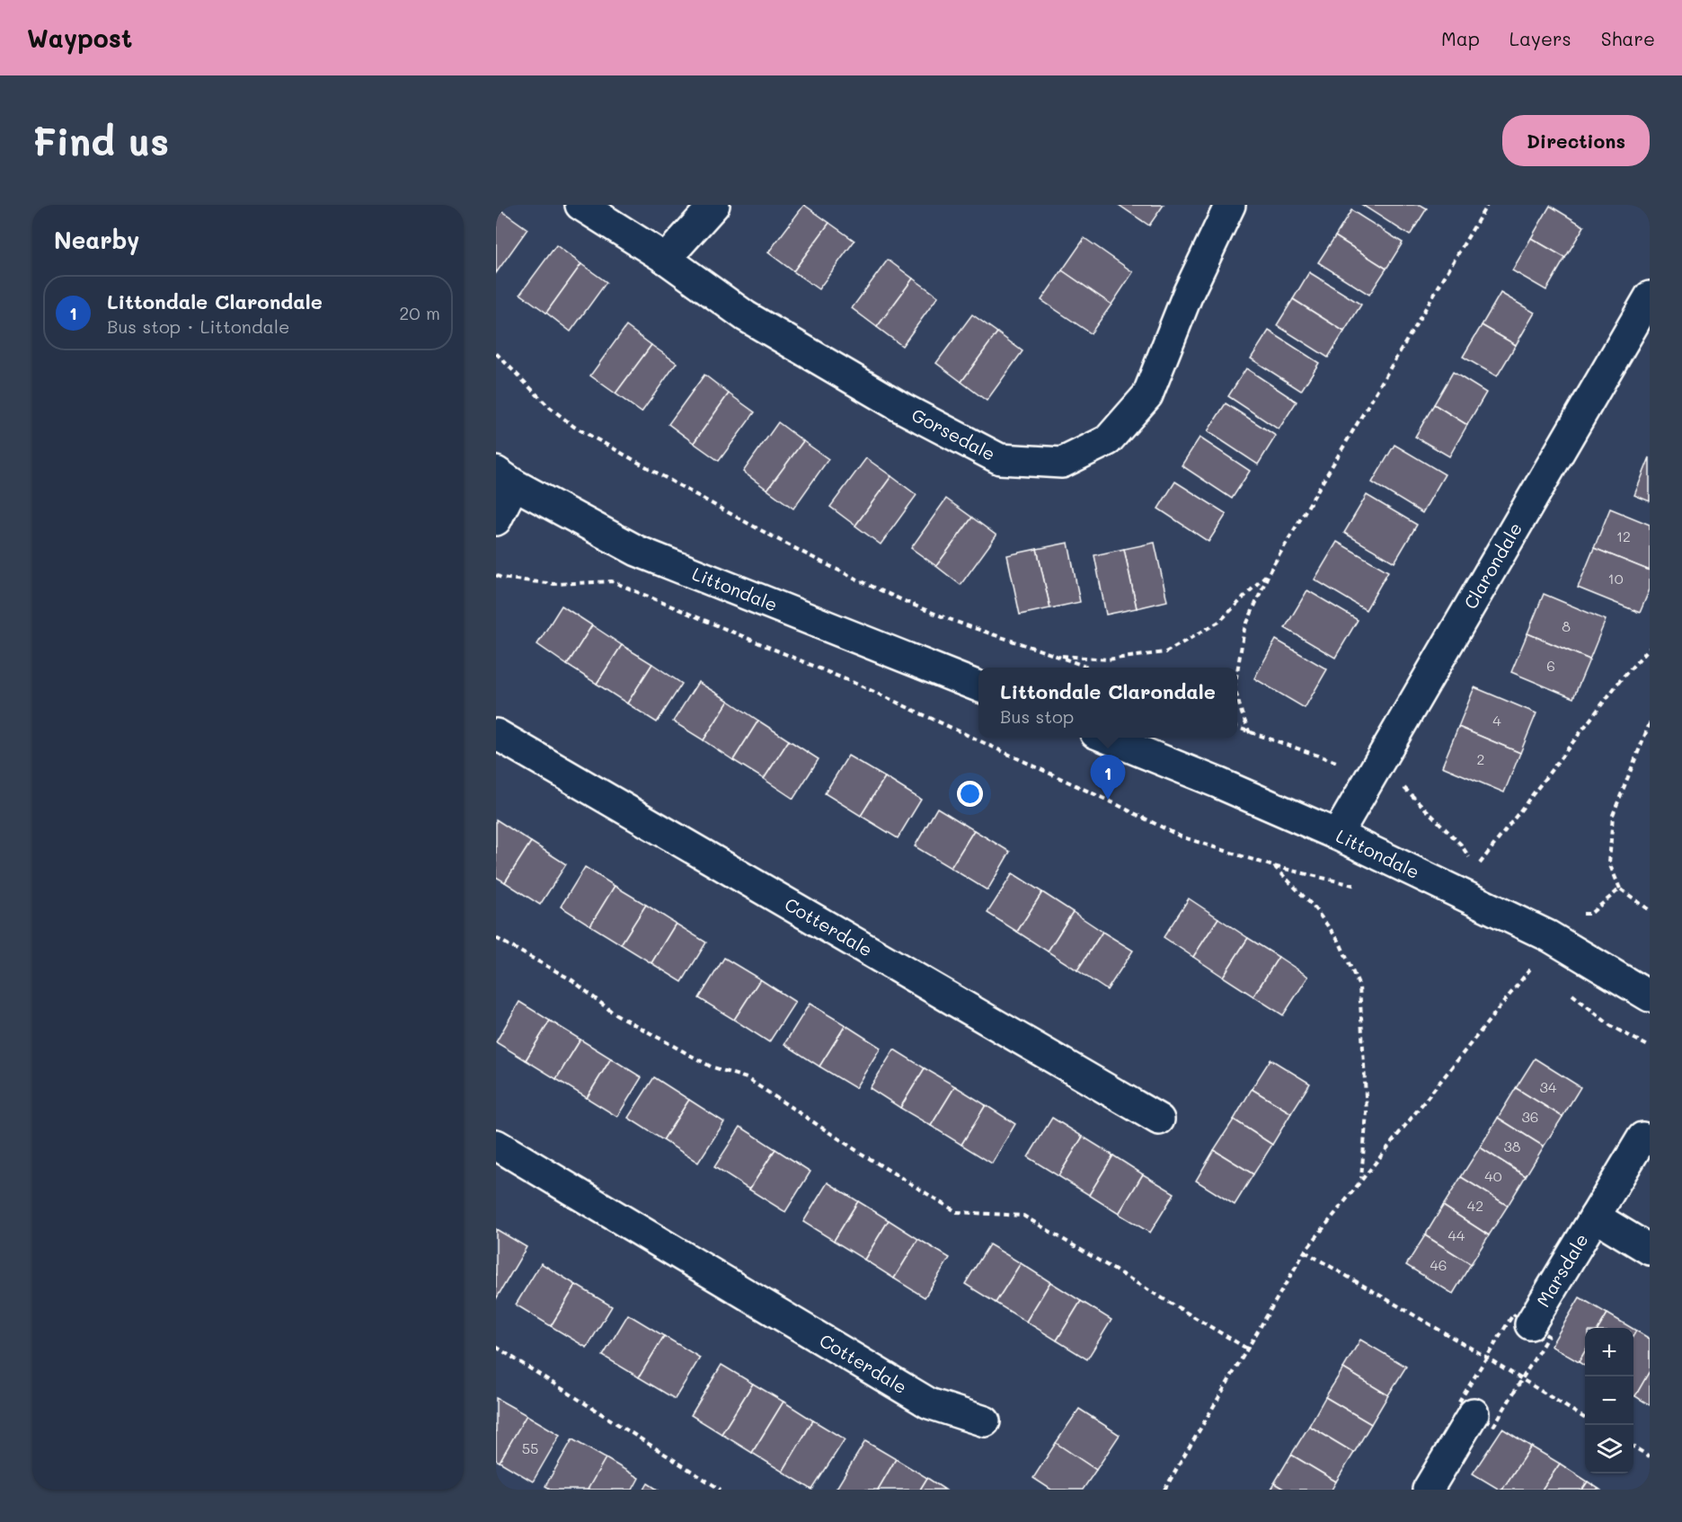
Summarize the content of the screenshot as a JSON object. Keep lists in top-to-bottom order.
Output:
{
  "streets": {
    "street": [
      "Gorsedale",
      "Clarondale",
      "Littondale",
      "Cotterdale",
      "Marsdale"
    ]
  },
  "crossings": [
    ["Clarondale", "Littondale"]
  ],
  "house_numbers": [
    "12",
    "10",
    "8",
    "6",
    "4",
    "2",
    "34",
    "36",
    "38",
    "40",
    "42",
    "44",
    "46",
    "55"
  ],
  "page": {
    "header": "Waypost",
    "nav": ["Map", "Layers", "Share"],
    "buttons": "Directions",
    "title": "Find us",
    "heading": "Nearby",
    "list": [
      {
        "mark": "1",
        "name": "Littondale Clarondale",
        "note": "Bus stop · Littondale",
        "value": "20 m"
      }
    ],
    "popup": ["Littondale Clarondale", "Bus stop"],
    "pins": "1",
    "map_buttons": ["+", "−"]
  }
}
